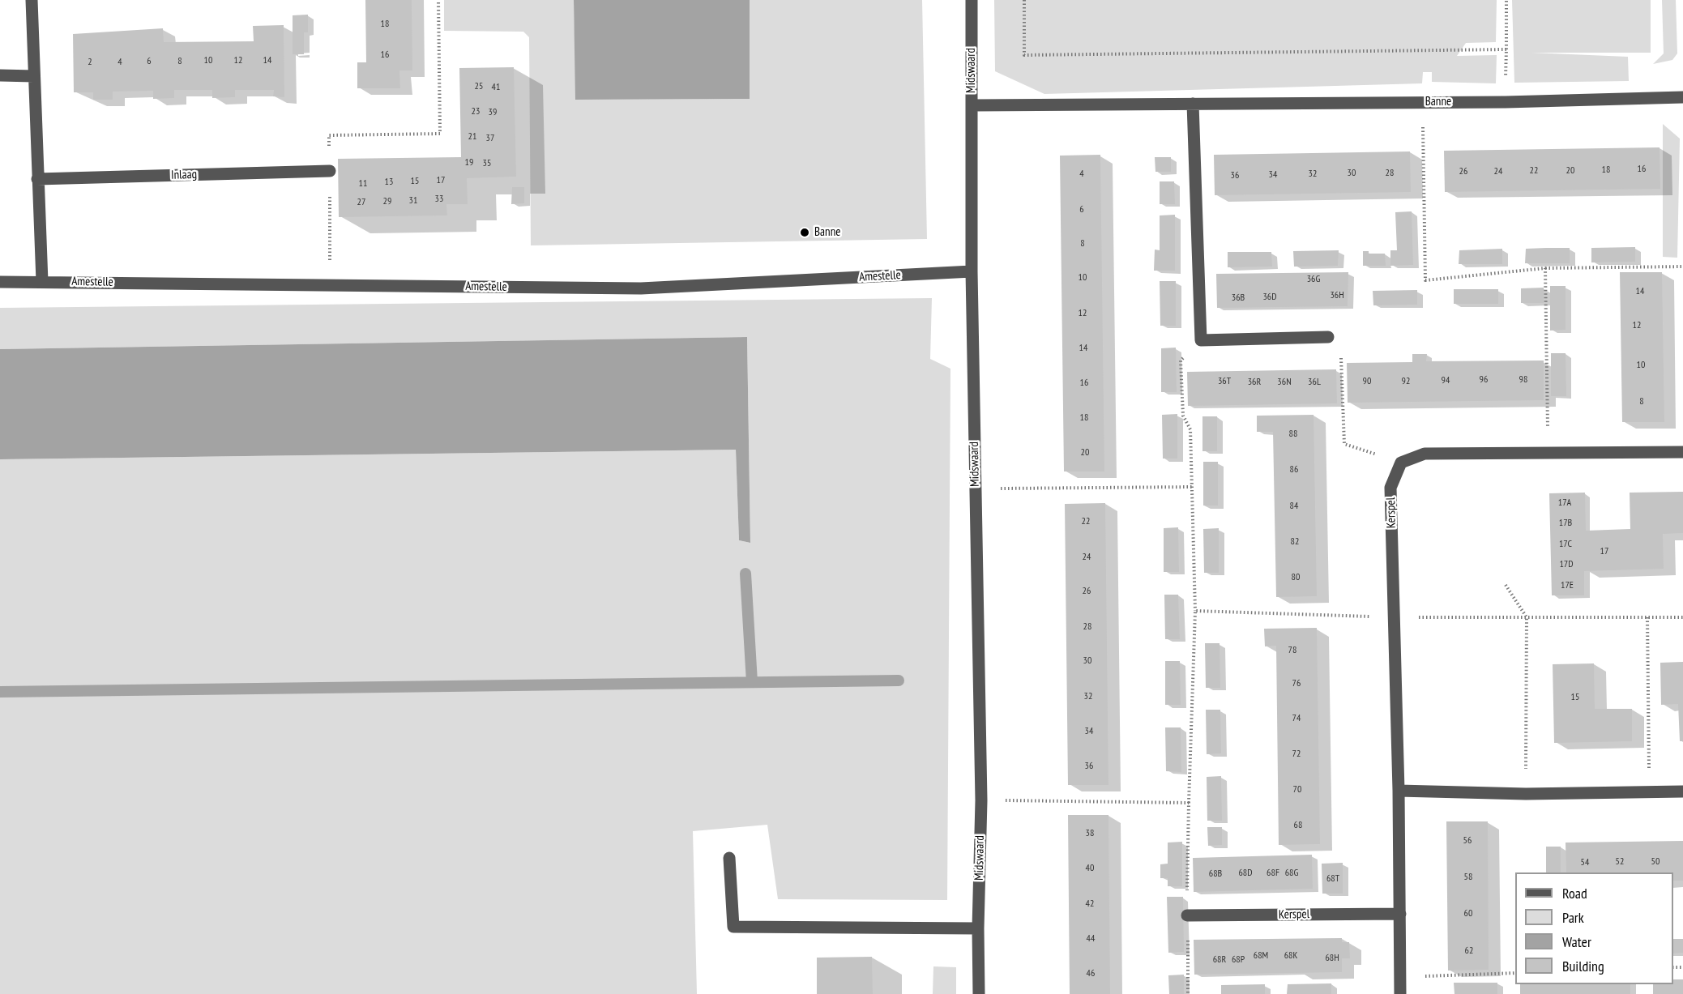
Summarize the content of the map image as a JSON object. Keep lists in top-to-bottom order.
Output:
{
  "streets": {
    "street": [
      "Midswaard",
      "Banne",
      "Inlaag",
      "Amestelle",
      "Kerspel"
    ]
  },
  "crossings": [
    ["Midswaard", "Banne"],
    ["Midswaard", "Amestelle"]
  ],
  "places": ["Banne"],
  "house_numbers": [
    "18",
    "16",
    "10",
    "12",
    "14",
    "6",
    "8",
    "2",
    "4",
    "25",
    "41",
    "23",
    "39",
    "21",
    "37",
    "19",
    "35",
    "16",
    "18",
    "22",
    "20",
    "26",
    "24",
    "30",
    "28",
    "4",
    "32",
    "34",
    "36",
    "17",
    "15",
    "13",
    "11",
    "33",
    "31",
    "29",
    "27",
    "6",
    "8",
    "10",
    "36G",
    "14",
    "36H",
    "36D",
    "36B",
    "12",
    "12",
    "14",
    "10",
    "96",
    "98",
    "94",
    "36T",
    "90",
    "92",
    "36R",
    "36N",
    "36L",
    "16",
    "8",
    "18",
    "88",
    "20",
    "86",
    "17A",
    "84",
    "22",
    "17B",
    "82",
    "17C",
    "17",
    "24",
    "17D",
    "80",
    "17E",
    "26",
    "28",
    "78",
    "30",
    "76",
    "32",
    "15",
    "74",
    "34",
    "72",
    "36",
    "70",
    "68",
    "38",
    "56",
    "52",
    "50",
    "54",
    "40",
    "68D",
    "68F",
    "68G",
    "68B",
    "58",
    "68T",
    "42",
    "60",
    "44",
    "62",
    "68M",
    "68K",
    "68H",
    "68R",
    "68P",
    "46"
  ],
  "legend": [
    "Road",
    "Park",
    "Water",
    "Building"
  ]
}
